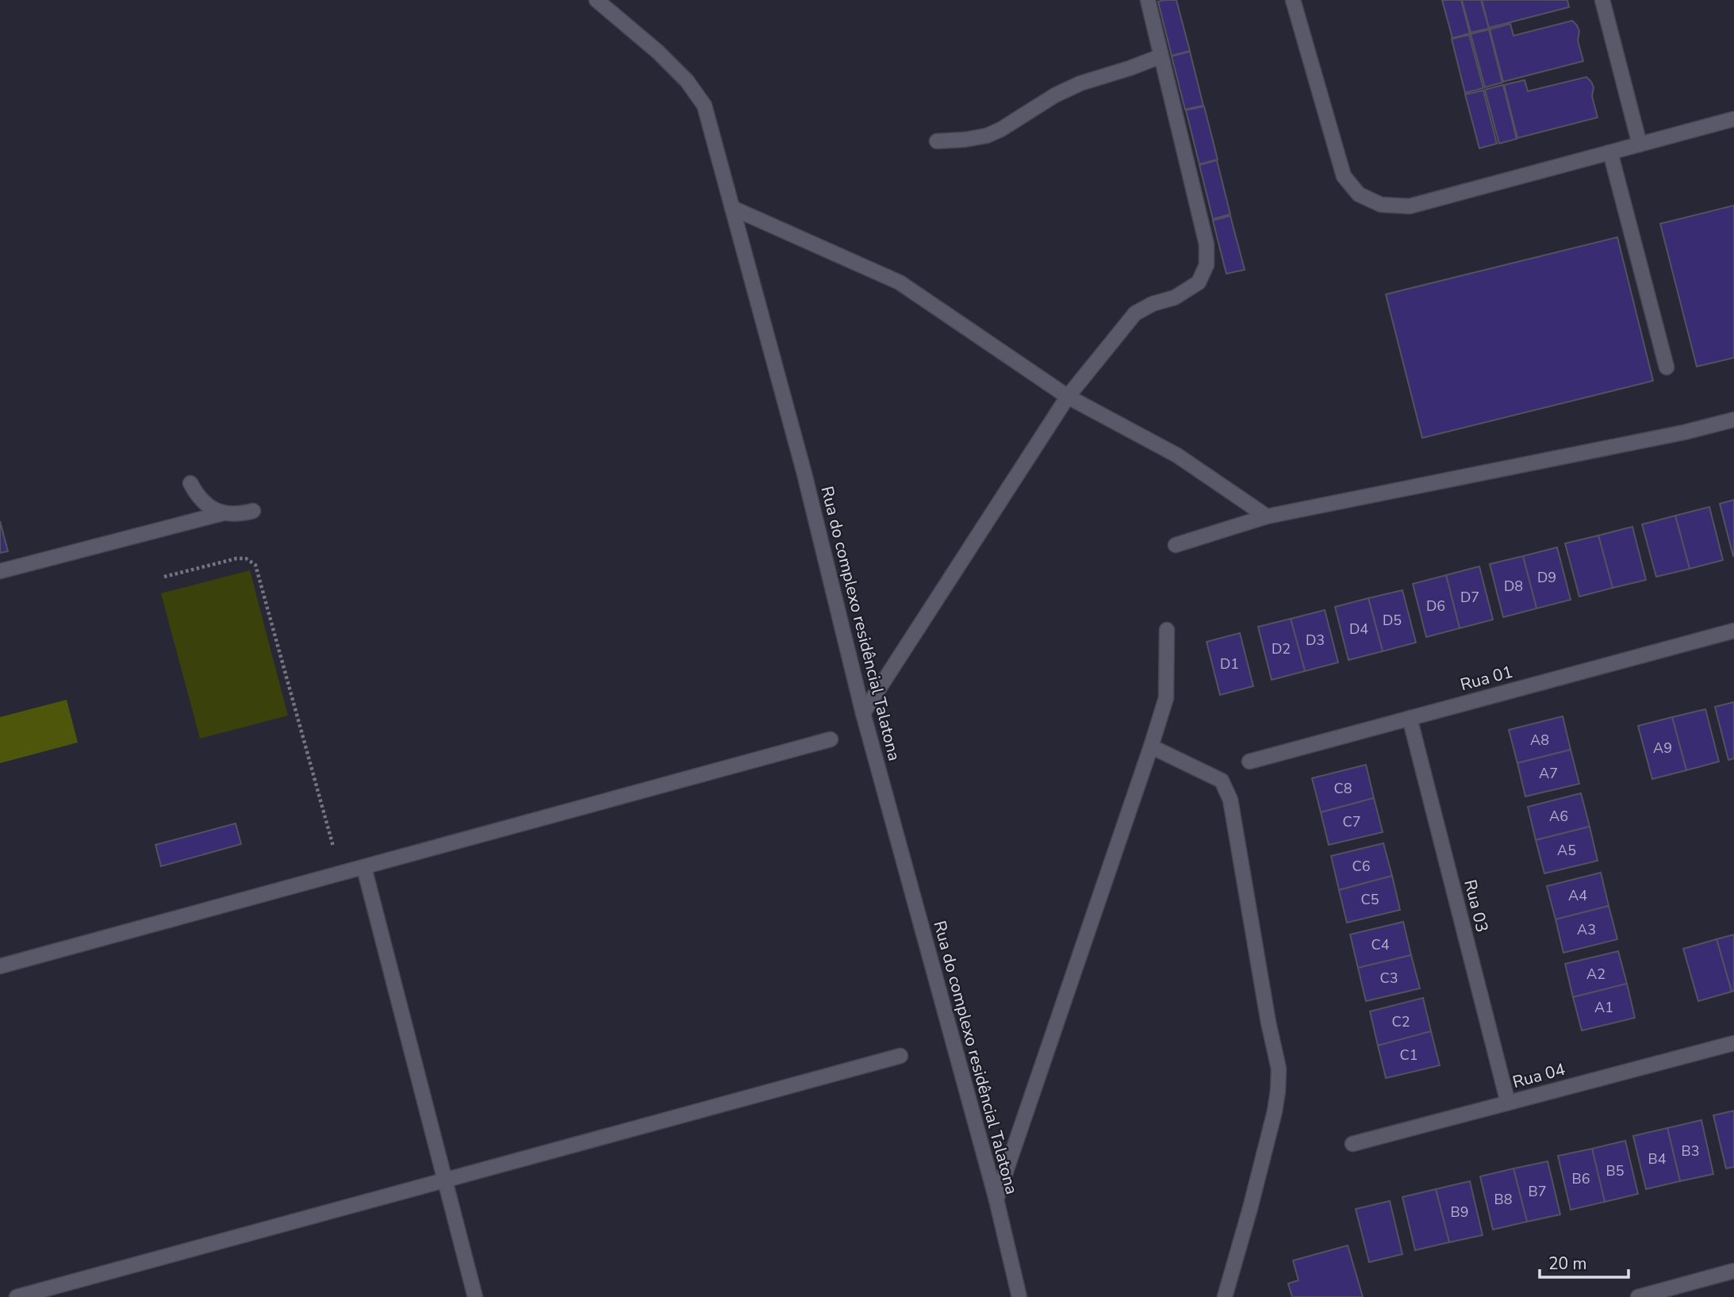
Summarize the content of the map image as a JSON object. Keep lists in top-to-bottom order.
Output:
{
  "streets": {
    "street": [
      "Rua do complexo residêncial Talatona",
      "Rua 01",
      "Rua 03",
      "Rua 04"
    ]
  },
  "crossings": [
    ["Rua 01", "Rua 03"],
    ["Rua 03", "Rua 04"]
  ],
  "house_numbers": [
    "D9",
    "D8",
    "D7",
    "D6",
    "D5",
    "D4",
    "D3",
    "D2",
    "D1",
    "A8",
    "A9",
    "A7",
    "C8",
    "A6",
    "C7",
    "A5",
    "C6",
    "A4",
    "C5",
    "A3",
    "C4",
    "A2",
    "C3",
    "A1",
    "C2",
    "C1",
    "B3",
    "B4",
    "B5",
    "B6",
    "B7",
    "B8",
    "B9"
  ],
  "scale_bar": "20 m"
}
